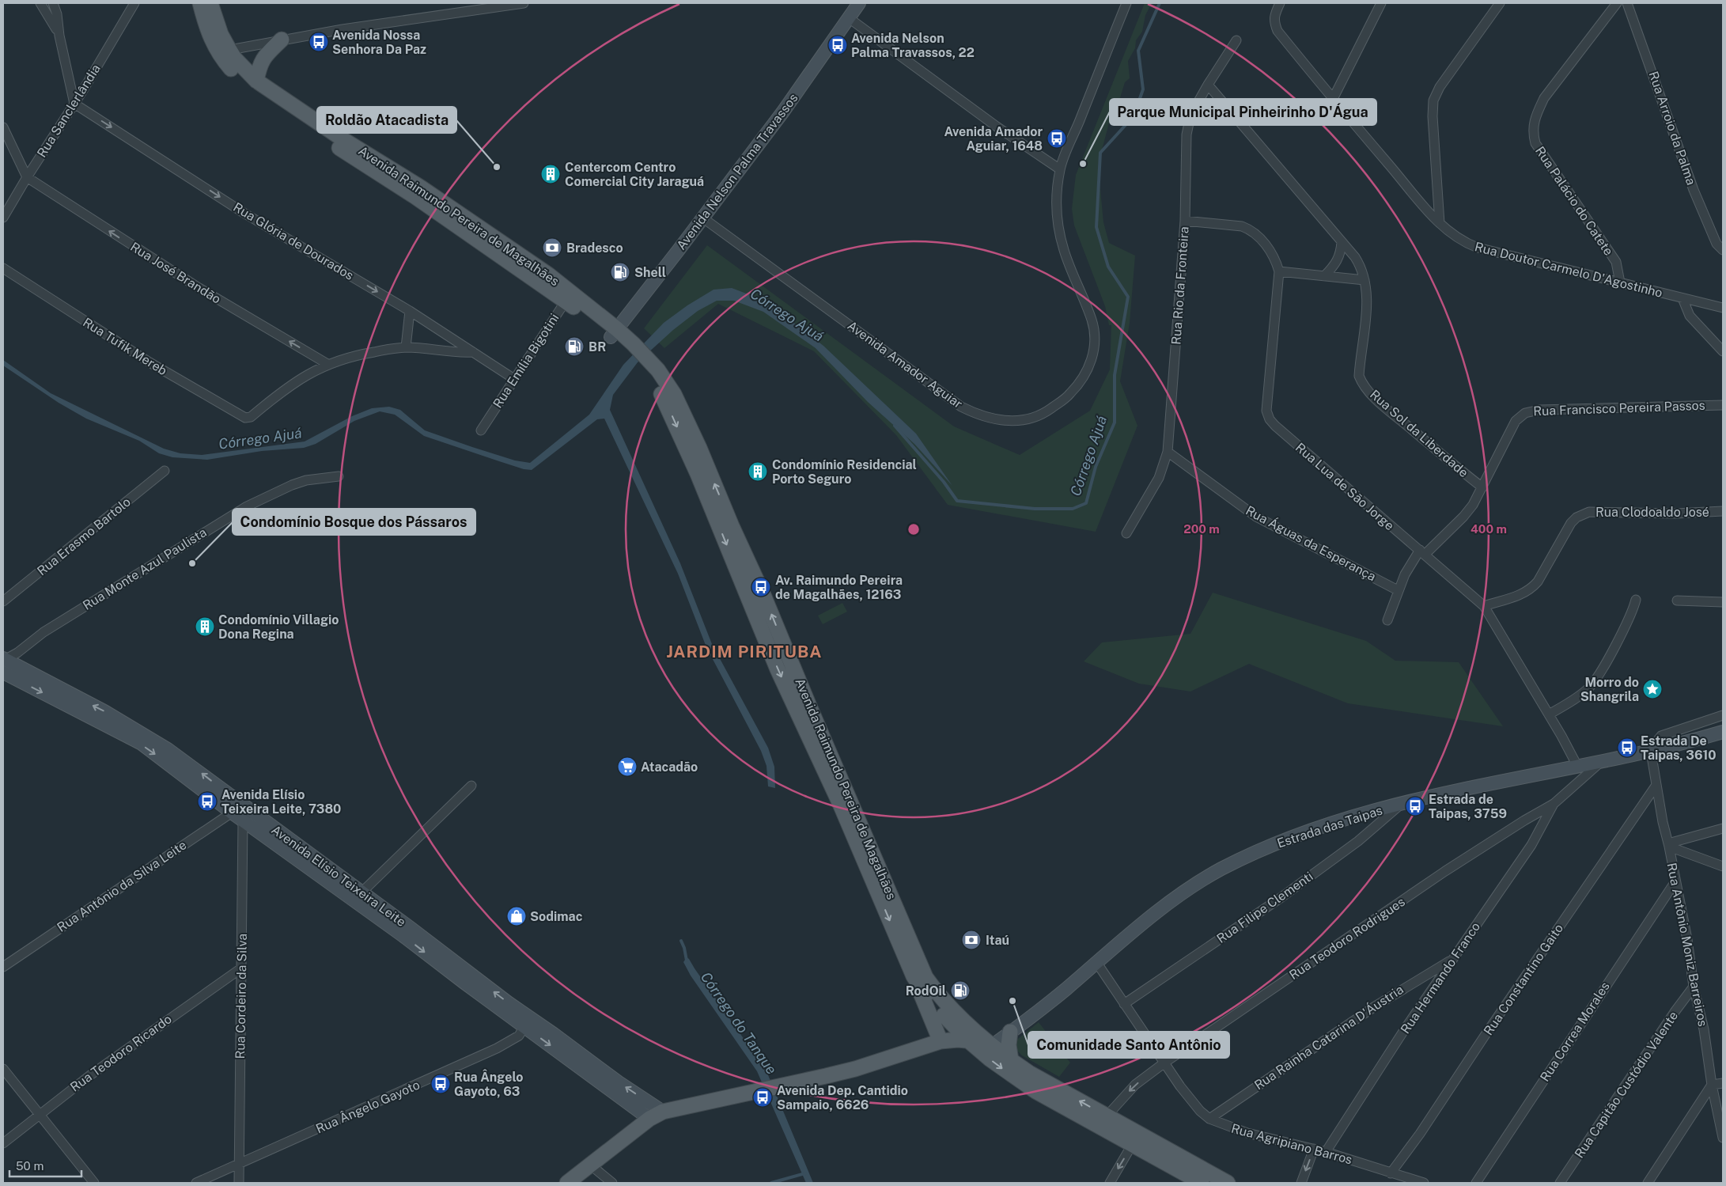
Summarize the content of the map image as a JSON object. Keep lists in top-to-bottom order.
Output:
{
  "streets": {
    "main road": [
      "Avenida Nelson Palma Travassos",
      "Avenida Raimundo Pereira de Magalhães",
      "Estrada das Taipas",
      "Avenida Elísio Teixeira Leite"
    ],
    "street": [
      "Rua Sanclerlândia",
      "Rua Arroio da Palma",
      "Rua Palácio do Catete",
      "Rua Glória de Dourados",
      "Rua Doutor Carmelo D'Agostinho",
      "Rua José Brandão",
      "Rua Rio da Fronteira",
      "Rua Tufik Mereb",
      "Rua Emília Bigotini",
      "Avenida Amador Aguiar",
      "Rua Francisco Pereira Passos",
      "Rua Sol da Liberdade",
      "Rua Lua de São Jorge",
      "Rua Clodoaldo José",
      "Rua Erasmo Bartolo",
      "Rua Águas da Esperança",
      "Rua Monte Azul Paulista",
      "Rua Antônio da Silva Leite",
      "Rua Filipe Clementi",
      "Rua Teodoro Rodrigues",
      "Rua Antônio Moniz Barreiros",
      "Rua Hermando Franco",
      "Rua Constantino Gaito",
      "Rua Cordeiro da Silva",
      "Rua Correa Morales",
      "Rua Rainha Catarina D'Áustria",
      "Rua Teodoro Ricardo",
      "Rua Capitão Custódio Valente",
      "Rua Ângelo Gayoto",
      "Rua Agripiano Barros"
    ]
  },
  "crossings": [
    ["Rua Sanclerlândia", "Rua Glória de Dourados"],
    ["Rua Sanclerlândia", "Rua José Brandão"],
    ["Avenida Nelson Palma Travassos", "Avenida Raimundo Pereira de Magalhães"],
    ["Avenida Nelson Palma Travassos", "Avenida Amador Aguiar"],
    ["Rua Palácio do Catete", "Rua Doutor Carmelo D'Agostinho"],
    ["Avenida Raimundo Pereira de Magalhães", "Rua Emília Bigotini"],
    ["Avenida Raimundo Pereira de Magalhães", "Estrada das Taipas"],
    ["Avenida Raimundo Pereira de Magalhães", "Rua Teodoro Rodrigues"],
    ["Rua Glória de Dourados", "Rua Emília Bigotini"],
    ["Rua José Brandão", "Rua Tufik Mereb"],
    ["Rua Rio da Fronteira", "Rua Sol da Liberdade"],
    ["Rua Rio da Fronteira", "Rua Lua de São Jorge"],
    ["Rua Rio da Fronteira", "Rua Águas da Esperança"],
    ["Rua Francisco Pereira Passos", "Rua Sol da Liberdade"],
    ["Rua Francisco Pereira Passos", "Rua Lua de São Jorge"],
    ["Rua Francisco Pereira Passos", "Rua Águas da Esperança"],
    ["Rua Lua de São Jorge", "Rua Clodoaldo José"],
    ["Rua Lua de São Jorge", "Estrada das Taipas"],
    ["Rua Monte Azul Paulista", "Avenida Elísio Teixeira Leite"],
    ["Estrada das Taipas", "Rua Filipe Clementi"],
    ["Estrada das Taipas", "Rua Teodoro Rodrigues"],
    ["Estrada das Taipas", "Rua Antônio Moniz Barreiros"],
    ["Estrada das Taipas", "Rua Agripiano Barros"],
    ["Avenida Elísio Teixeira Leite", "Rua Antônio da Silva Leite"],
    ["Avenida Elísio Teixeira Leite", "Rua Cordeiro da Silva"],
    ["Avenida Elísio Teixeira Leite", "Rua Ângelo Gayoto"],
    ["Rua Filipe Clementi", "Rua Agripiano Barros"],
    ["Rua Teodoro Rodrigues", "Rua Hermando Franco"],
    ["Rua Teodoro Rodrigues", "Rua Agripiano Barros"],
    ["Rua Antônio Moniz Barreiros", "Rua Constantino Gaito"],
    ["Rua Antônio Moniz Barreiros", "Rua Correa Morales"],
    ["Rua Antônio Moniz Barreiros", "Rua Capitão Custódio Valente"],
    ["Rua Hermando Franco", "Rua Rainha Catarina D'Áustria"],
    ["Rua Hermando Franco", "Rua Agripiano Barros"],
    ["Rua Constantino Gaito", "Rua Agripiano Barros"],
    ["Rua Cordeiro da Silva", "Rua Teodoro Ricardo"],
    ["Rua Cordeiro da Silva", "Rua Ângelo Gayoto"],
    ["Rua Rainha Catarina D'Áustria", "Rua Agripiano Barros"]
  ],
  "one_way": ["Rua Glória de Dourados", "Rua José Brandão"],
  "districts": ["JARDIM PIRITUBA"],
  "water": ["Córrego Ajuá", "Córrego do Tanque"],
  "places": {
    "bus stop": [
      "Avenida Nossa Senhora Da Paz",
      "Avenida Nelson Palma Travassos, 22",
      "Avenida Amador Aguiar, 1648",
      "Av. Raimundo Pereira de Magalhães, 12163",
      "Estrada De Taipas, 3610",
      "Avenida Elísio Teixeira Leite, 7380",
      "Estrada de Taipas, 3759",
      "Rua Ângelo Gayoto, 63",
      "Avenida Dep. Cantidio Sampaio, 6626"
    ],
    "other": [
      "Parque Municipal Pinheirinho D'Água",
      "Roldão Atacadista",
      "Condomínio Bosque dos Pássaros",
      "Comunidade Santo Antônio"
    ],
    "building": ["Centercom Centro Comercial City Jaraguá", "Condomínio Residencial Porto Seguro", "Condomínio Villagio Dona Regina"],
    "bank": ["Bradesco", "Itaú"],
    "fuel station": ["Shell", "BR", "RodOil"],
    "place": ["Morro do Shangrila"],
    "supermarket": ["Atacadão"],
    "shop": ["Sodimac"]
  },
  "scale_bar": "50 m",
  "rings": ["200 m", "400 m"]
}
